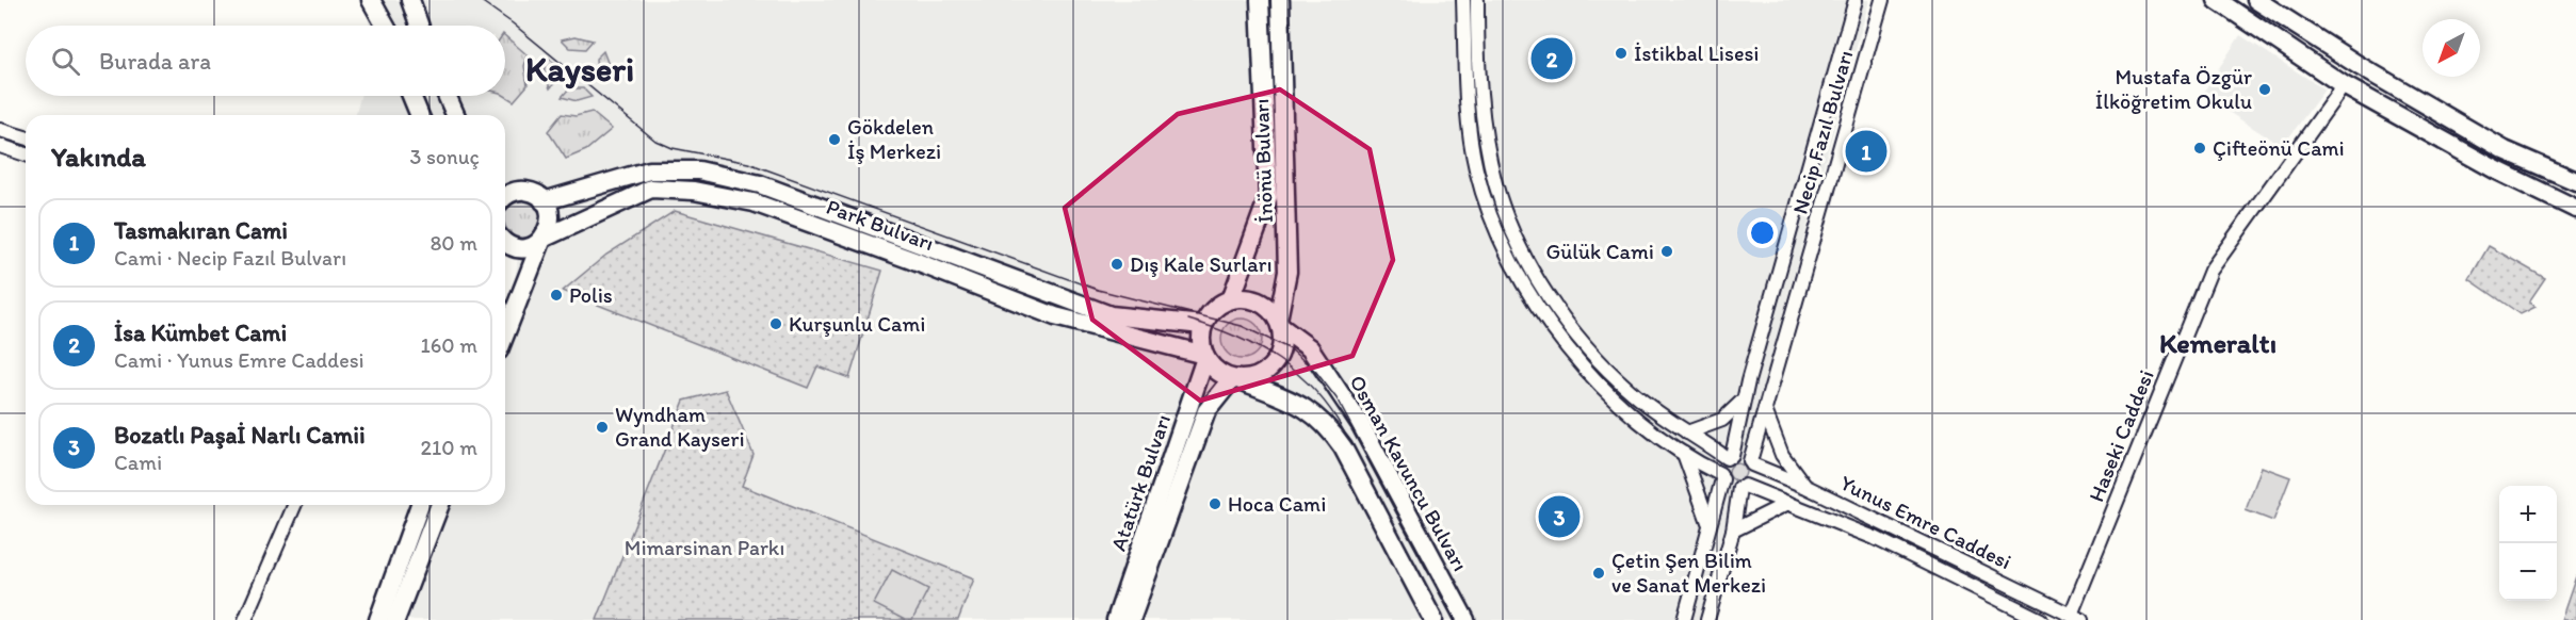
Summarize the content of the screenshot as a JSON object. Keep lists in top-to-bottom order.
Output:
{
  "streets": {
    "main road": [
      "İnönü Bulvarı",
      "Park Bulvarı",
      "Osman Kavuncu Bulvarı",
      "Atatürk Bulvarı"
    ],
    "street": ["Necip Fazıl Bulvarı", "Haseki Caddesi", "Yunus Emre Caddesi"]
  },
  "crossings": [
    ["Necip Fazıl Bulvarı", "Yunus Emre Caddesi"],
    ["İnönü Bulvarı", "Park Bulvarı"],
    ["İnönü Bulvarı", "Osman Kavuncu Bulvarı"],
    ["İnönü Bulvarı", "Atatürk Bulvarı"],
    ["Park Bulvarı", "Osman Kavuncu Bulvarı"],
    ["Park Bulvarı", "Atatürk Bulvarı"],
    ["Haseki Caddesi", "Yunus Emre Caddesi"],
    ["Osman Kavuncu Bulvarı", "Atatürk Bulvarı"]
  ],
  "districts": ["Kayseri", "Kemeraltı"],
  "parks": ["Mimarsinan Parkı"],
  "places": [
    "İstikbal Lisesi",
    "Mustafa Özgür İlköğretim Okulu",
    "Gökdelen İş Merkezi",
    "Çifteönü Cami",
    "Gülük Cami",
    "Dış Kale Surları",
    "Polis",
    "Kurşunlu Cami",
    "Wyndham Grand Kayseri",
    "Hoca Cami",
    "Çetin Şen Bilim ve Sanat Merkezi"
  ],
  "north": "bottom left",
  "page": {
    "search": "Burada ara",
    "pins": ["2", "1", "3"],
    "heading": ["Yakında", "3 sonuç"],
    "list": [
      {
        "mark": "1",
        "name": "Tasmakıran Cami",
        "note": "Cami · Necip Fazıl Bulvarı",
        "value": "80 m"
      },
      {
        "mark": "2",
        "name": "İsa Kümbet Cami",
        "note": "Cami · Yunus Emre Caddesi",
        "value": "160 m"
      },
      {
        "mark": "3",
        "name": "Bozatlı Paşaİ Narlı Camii",
        "note": "Cami",
        "value": "210 m"
      }
    ],
    "map_buttons": ["+", "−"]
  }
}
